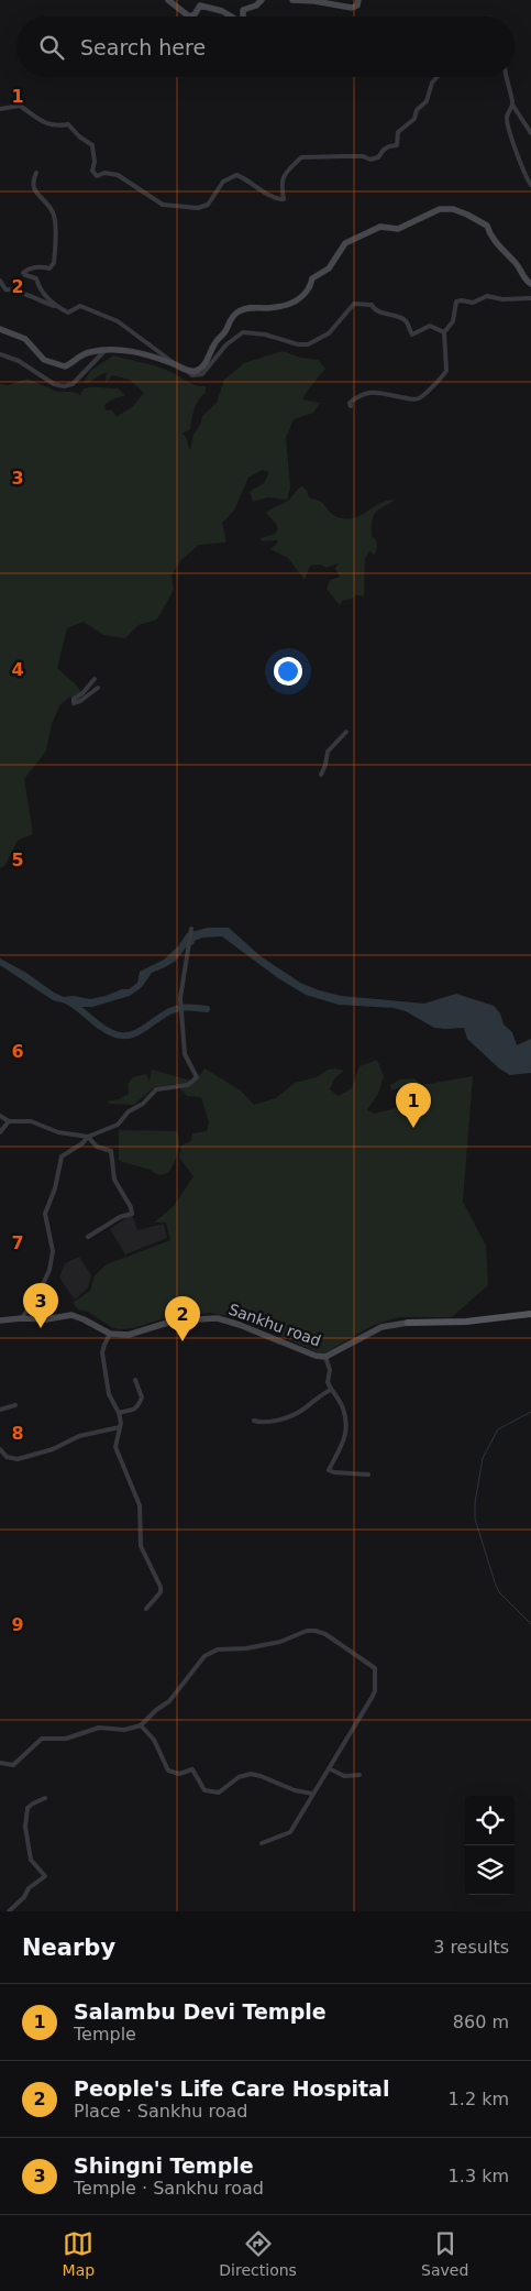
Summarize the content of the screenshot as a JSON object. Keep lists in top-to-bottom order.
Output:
{
  "streets": {
    "street": ["Sankhu road"]
  },
  "page": {
    "search": "Search here",
    "pins": ["1", "3", "2"],
    "heading": ["Nearby", "3 results"],
    "list": [
      {
        "mark": "1",
        "name": "Salambu Devi Temple",
        "note": "Temple",
        "value": "860 m"
      },
      {
        "mark": "2",
        "name": "People's Life Care Hospital",
        "note": "Place · Sankhu road",
        "value": "1.2 km"
      },
      {
        "mark": "3",
        "name": "Shingni Temple",
        "note": "Temple · Sankhu road",
        "value": "1.3 km"
      }
    ],
    "nav": ["Map", "Directions", "Saved"]
  },
  "grid": {
    "rows": [
      "1",
      "2",
      "3",
      "4",
      "5",
      "6",
      "7",
      "8",
      "9"
    ]
  }
}
